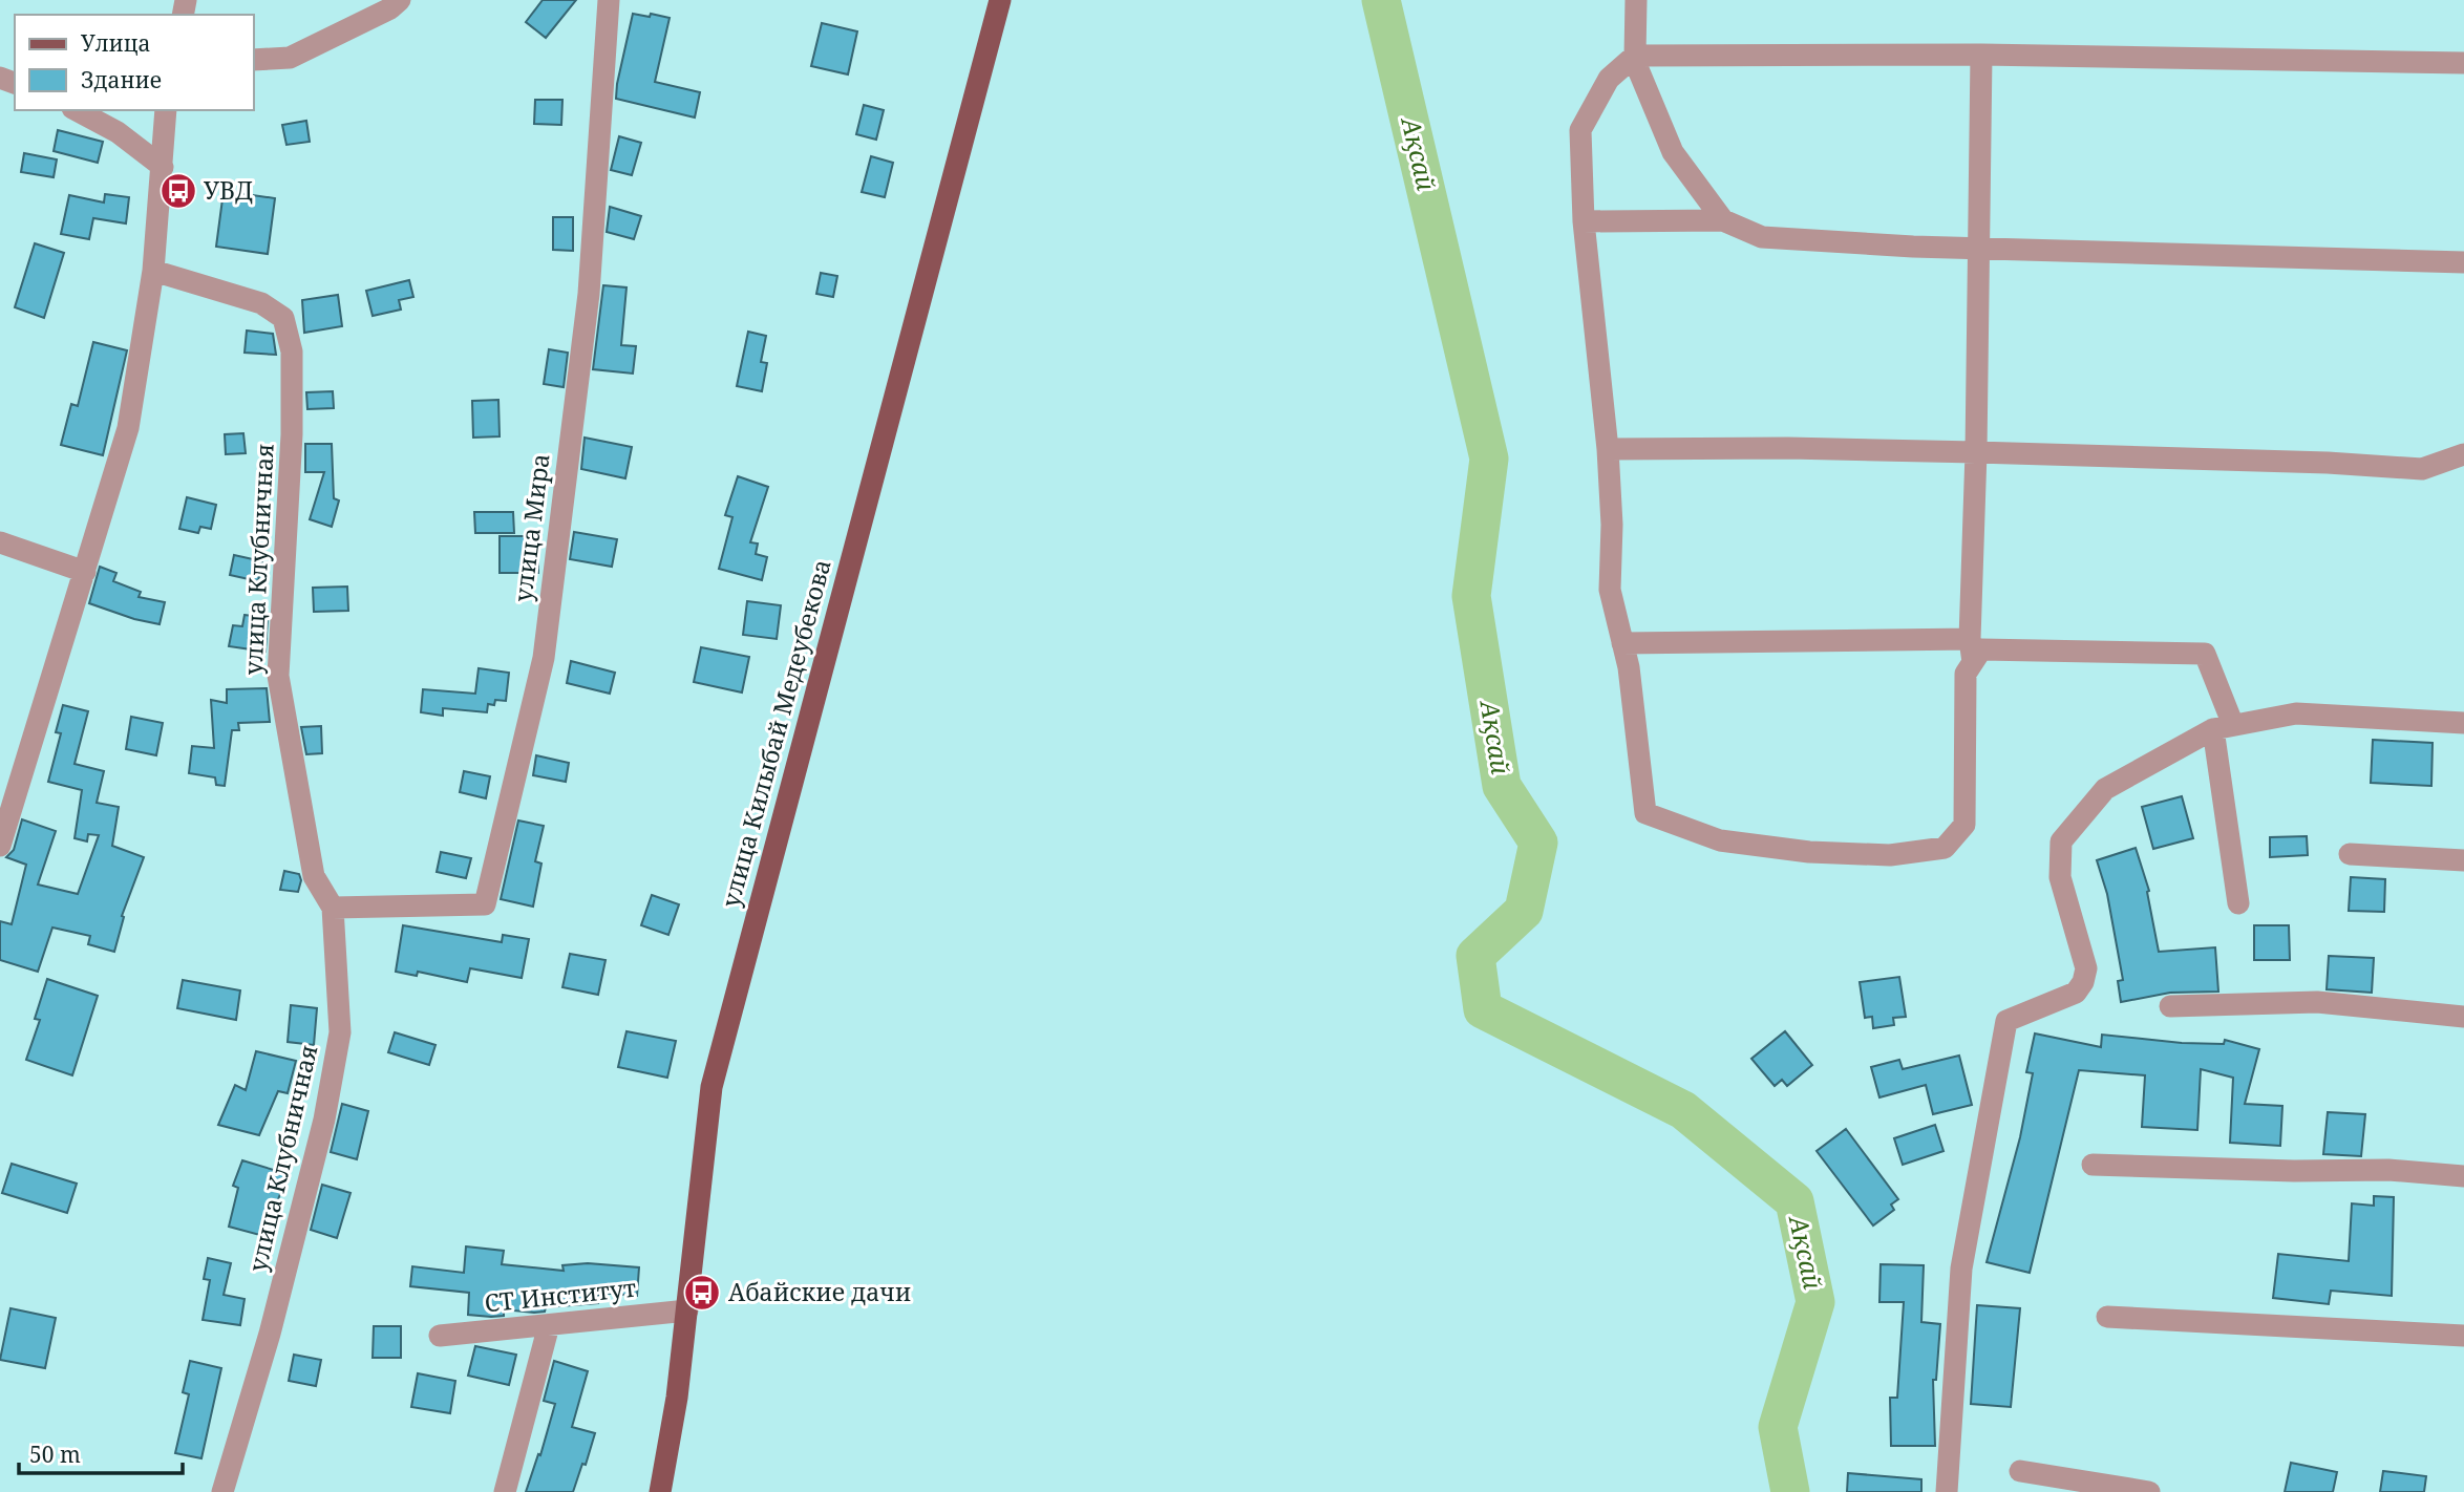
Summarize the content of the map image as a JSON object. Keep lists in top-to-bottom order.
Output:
{
  "streets": {
    "main road": ["улица Килыбай Медеубекова"],
    "street": ["улица Мира", "улица Клубничная", "СТ Институт"]
  },
  "crossings": [
    ["улица Мира", "улица Клубничная"],
    ["улица Килыбай Медеубекова", "СТ Институт"]
  ],
  "water": ["Ақсай"],
  "places": {
    "bus stop": ["УВД", "Абайские дачи"]
  },
  "legend": ["Улица", "Здание"],
  "scale_bar": "50 m"
}
